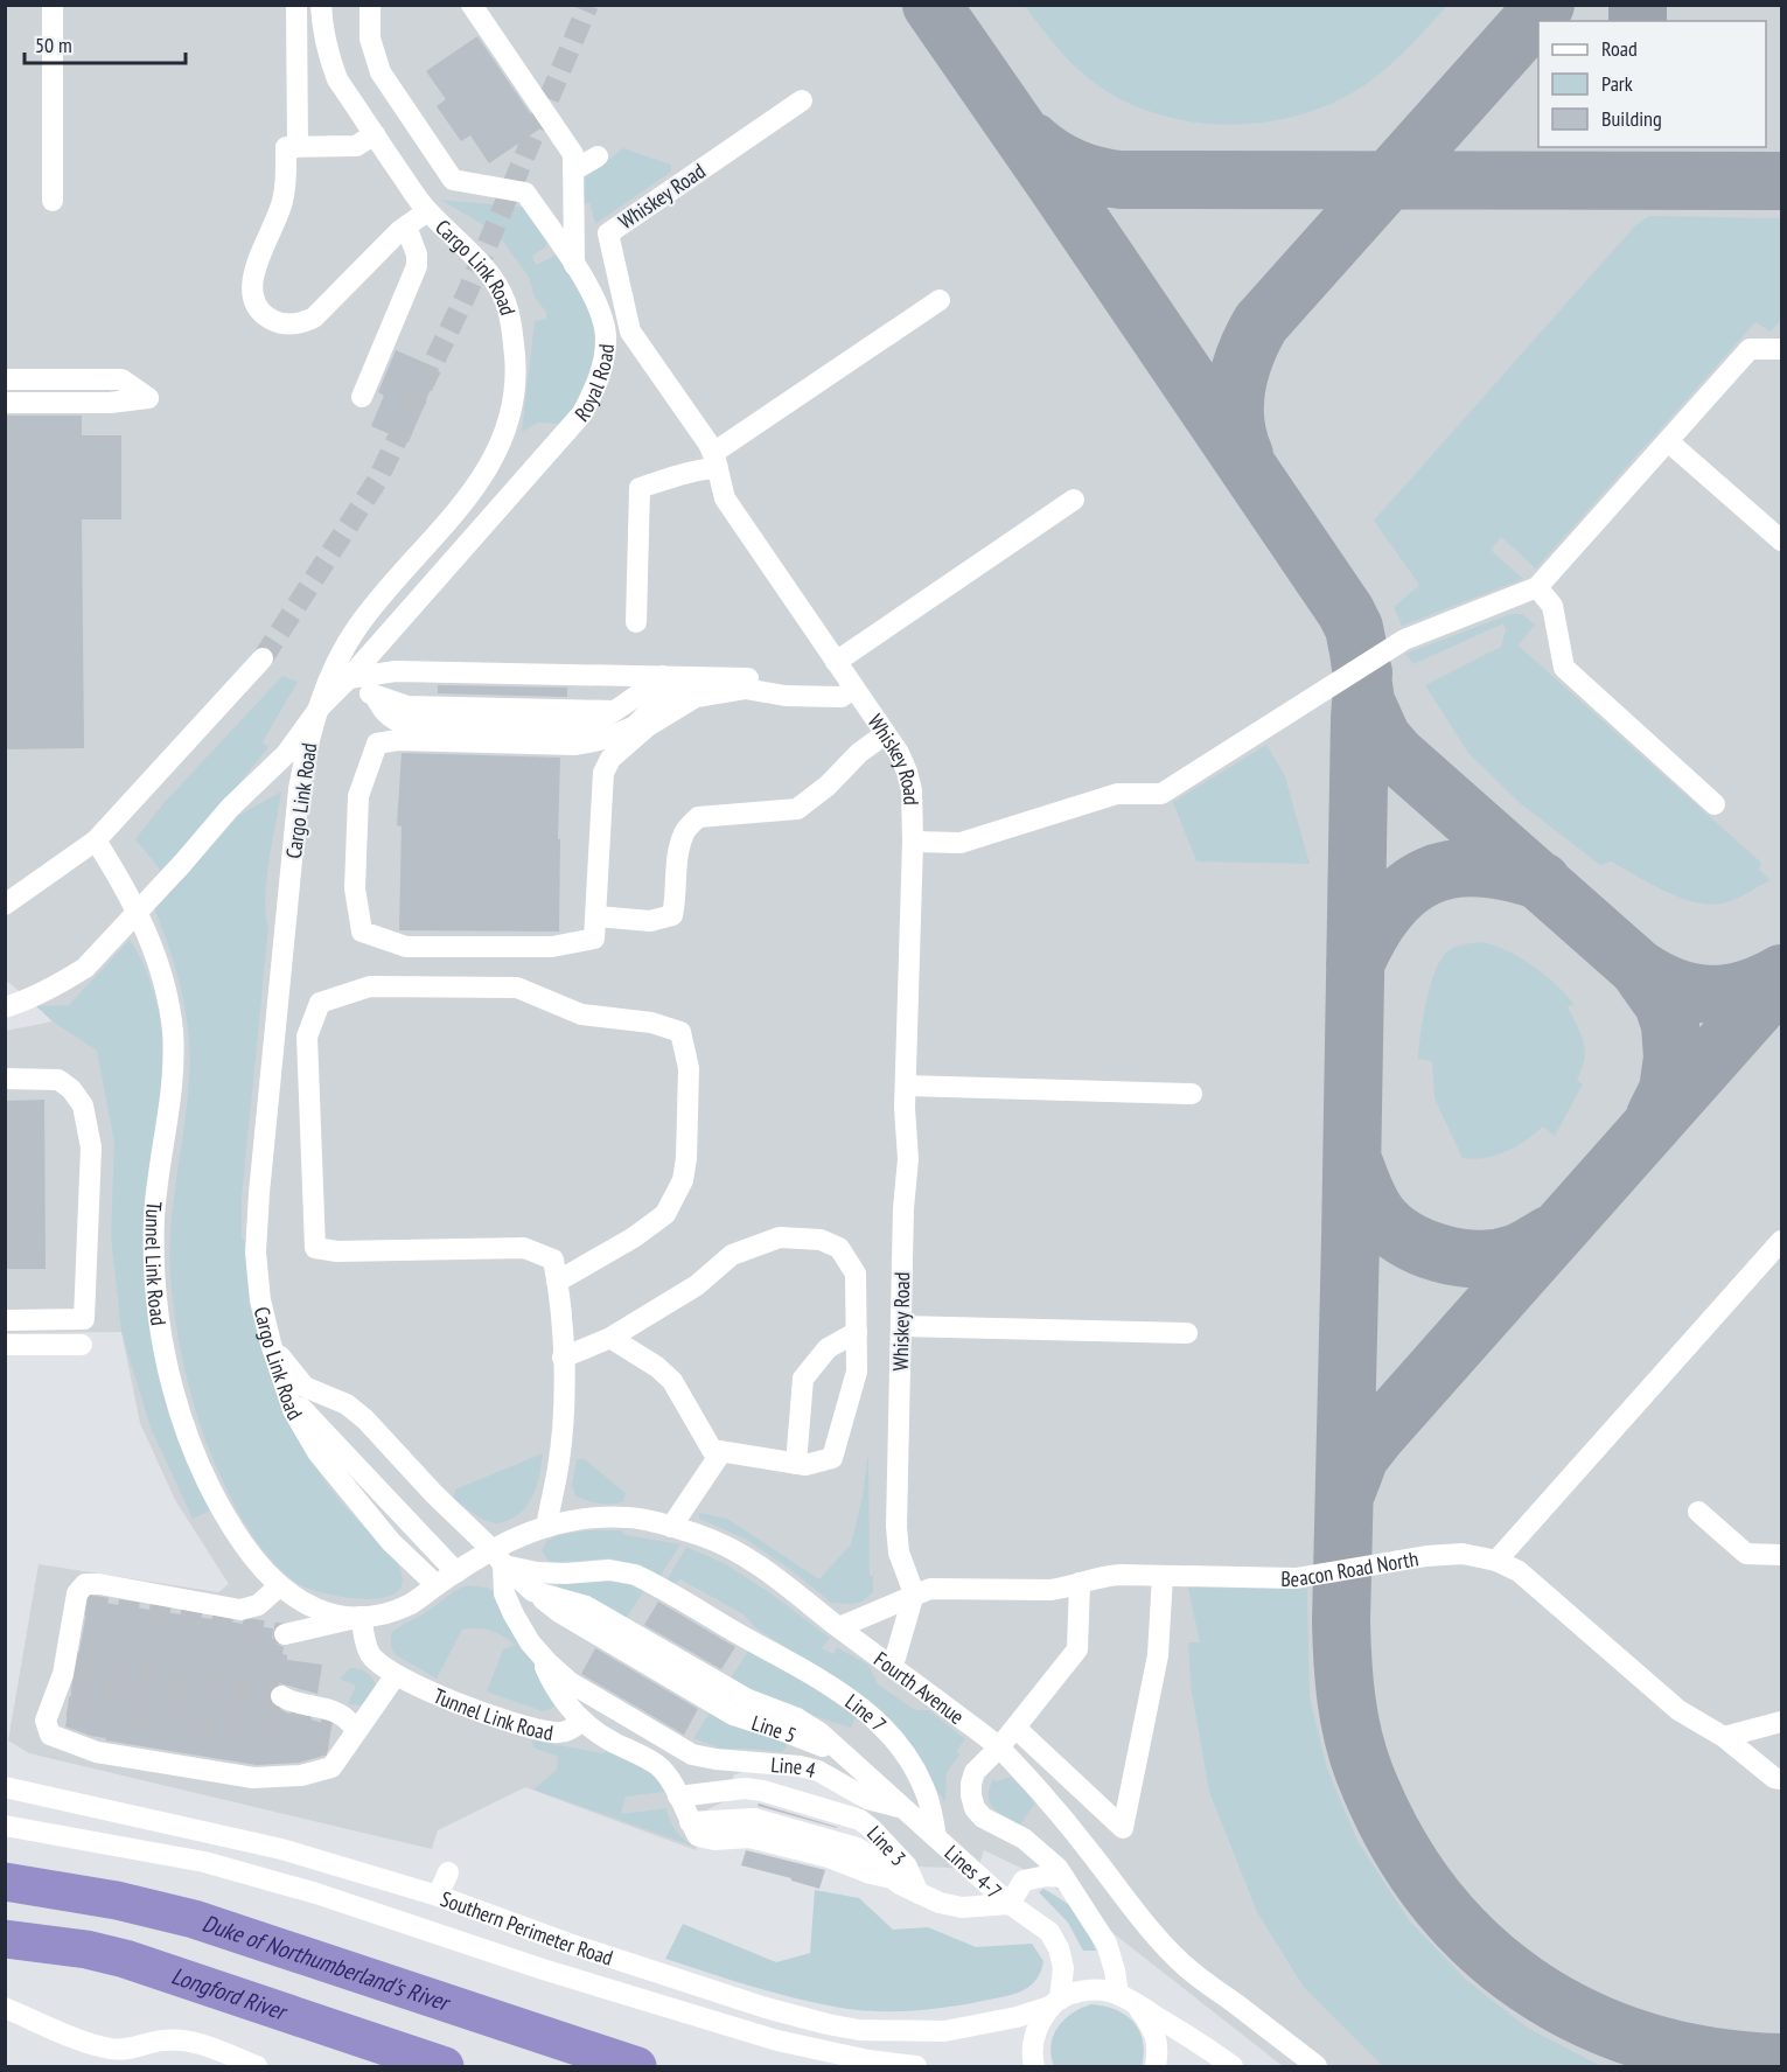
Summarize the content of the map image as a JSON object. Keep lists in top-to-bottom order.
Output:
{
  "streets": {
    "street": [
      "Whiskey Road",
      "Cargo Link Road",
      "Royal Road",
      "Tunnel Link Road",
      "Beacon Road North",
      "Fourth Avenue",
      "Line 7",
      "Line 5",
      "Line 4",
      "Line 3",
      "Lines 4-7",
      "Southern Perimeter Road"
    ]
  },
  "crossings": [
    ["Whiskey Road", "Beacon Road North"],
    ["Cargo Link Road", "Royal Road"],
    ["Cargo Link Road", "Tunnel Link Road"],
    ["Cargo Link Road", "Fourth Avenue"],
    ["Cargo Link Road", "Line 5"],
    ["Tunnel Link Road", "Fourth Avenue"],
    ["Beacon Road North", "Fourth Avenue"],
    ["Fourth Avenue", "Line 7"],
    ["Fourth Avenue", "Line 5"],
    ["Line 7", "Line 5"],
    ["Line 7", "Lines 4-7"],
    ["Line 5", "Line 4"],
    ["Line 5", "Lines 4-7"],
    ["Line 4", "Lines 4-7"],
    ["Lines 4-7", "Southern Perimeter Road"]
  ],
  "water": ["Duke of Northumberland's River", "Longford River"],
  "legend": ["Road", "Park", "Building"],
  "scale_bar": "50 m"
}
